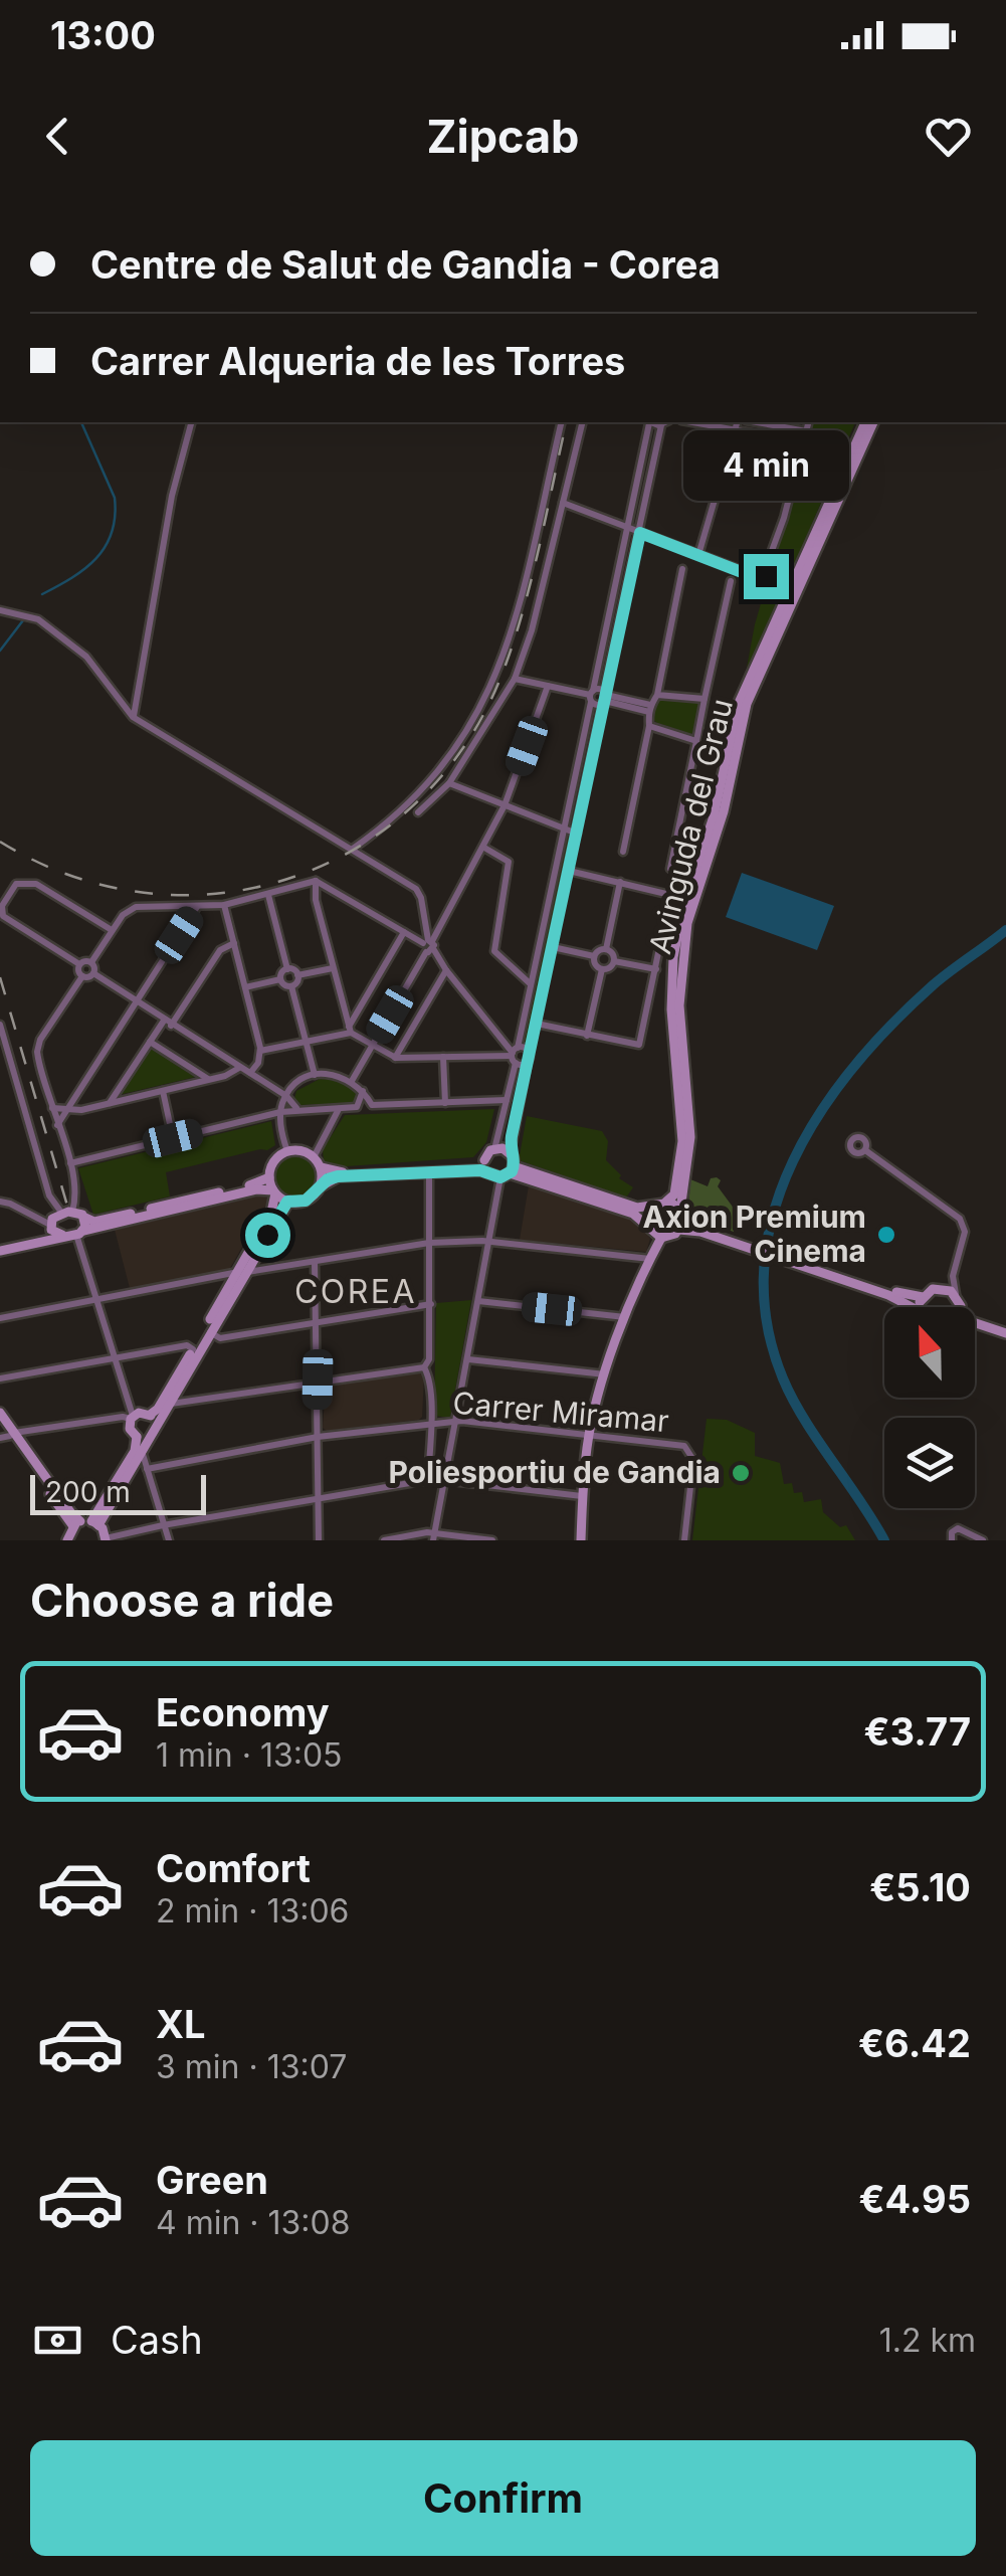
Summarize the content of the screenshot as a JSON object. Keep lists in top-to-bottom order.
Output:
{
  "streets": {
    "main road": ["Avinguda del Grau"],
    "street": ["Carrer Miramar"]
  },
  "districts": ["COREA"],
  "places": ["Axion Premium Cinema", "Poliesportiu de Gandia"],
  "scale_bar": "200 m",
  "north": "top",
  "page": {
    "status": "13:00",
    "header": "Zipcab",
    "banner": ["Centre de Salut de Gandia - Corea", "Carrer Alqueria de les Torres"],
    "bubble": "4 min",
    "scale": "200 m",
    "heading": "Choose a ride",
    "list": [
      {
        "name": "Economy",
        "note": "1 min · 13:05",
        "value": "€3.77"
      },
      {
        "name": "Comfort",
        "note": "2 min · 13:06",
        "value": "€5.10"
      },
      {
        "name": "XL",
        "note": "3 min · 13:07",
        "value": "€6.42"
      },
      {
        "name": "Green",
        "note": "4 min · 13:08",
        "value": "€4.95"
      }
    ],
    "pay": ["Cash", "1.2 km"],
    "buttons": "Confirm"
  }
}
